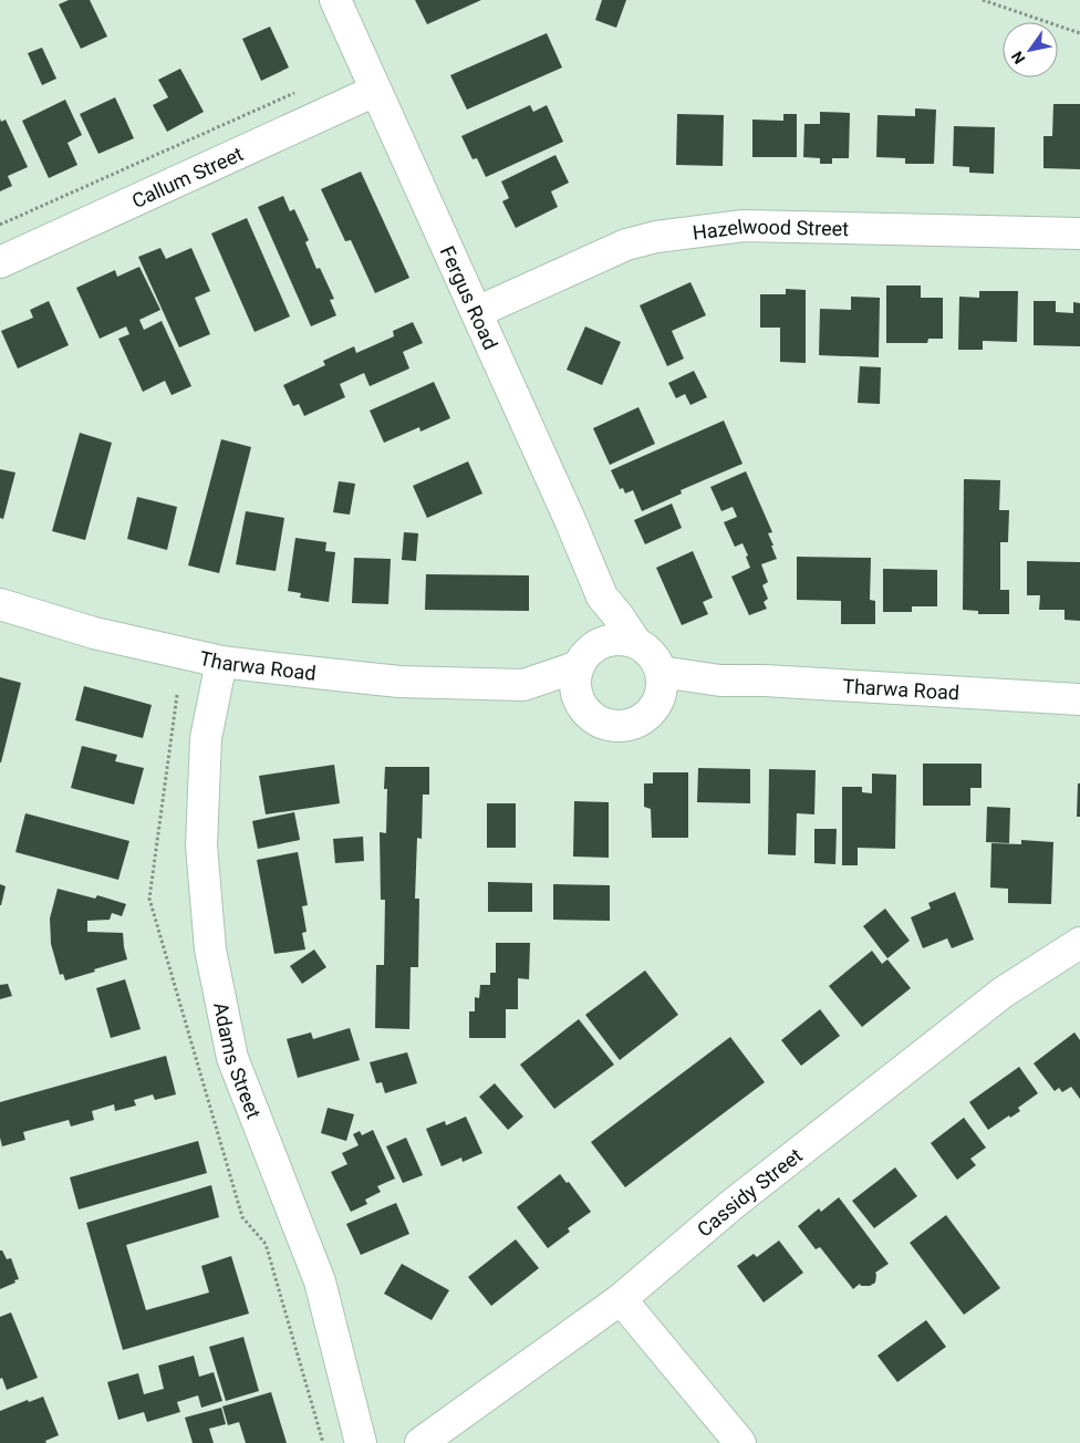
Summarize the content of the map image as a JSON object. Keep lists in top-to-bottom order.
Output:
{
  "streets": {
    "street": [
      "Callum Street",
      "Hazelwood Street",
      "Fergus Road",
      "Tharwa Road",
      "Adams Street",
      "Cassidy Street"
    ]
  },
  "crossings": [
    ["Callum Street", "Fergus Road"],
    ["Hazelwood Street", "Fergus Road"],
    ["Fergus Road", "Tharwa Road"],
    ["Tharwa Road", "Adams Street"]
  ],
  "north": "bottom left"
}
